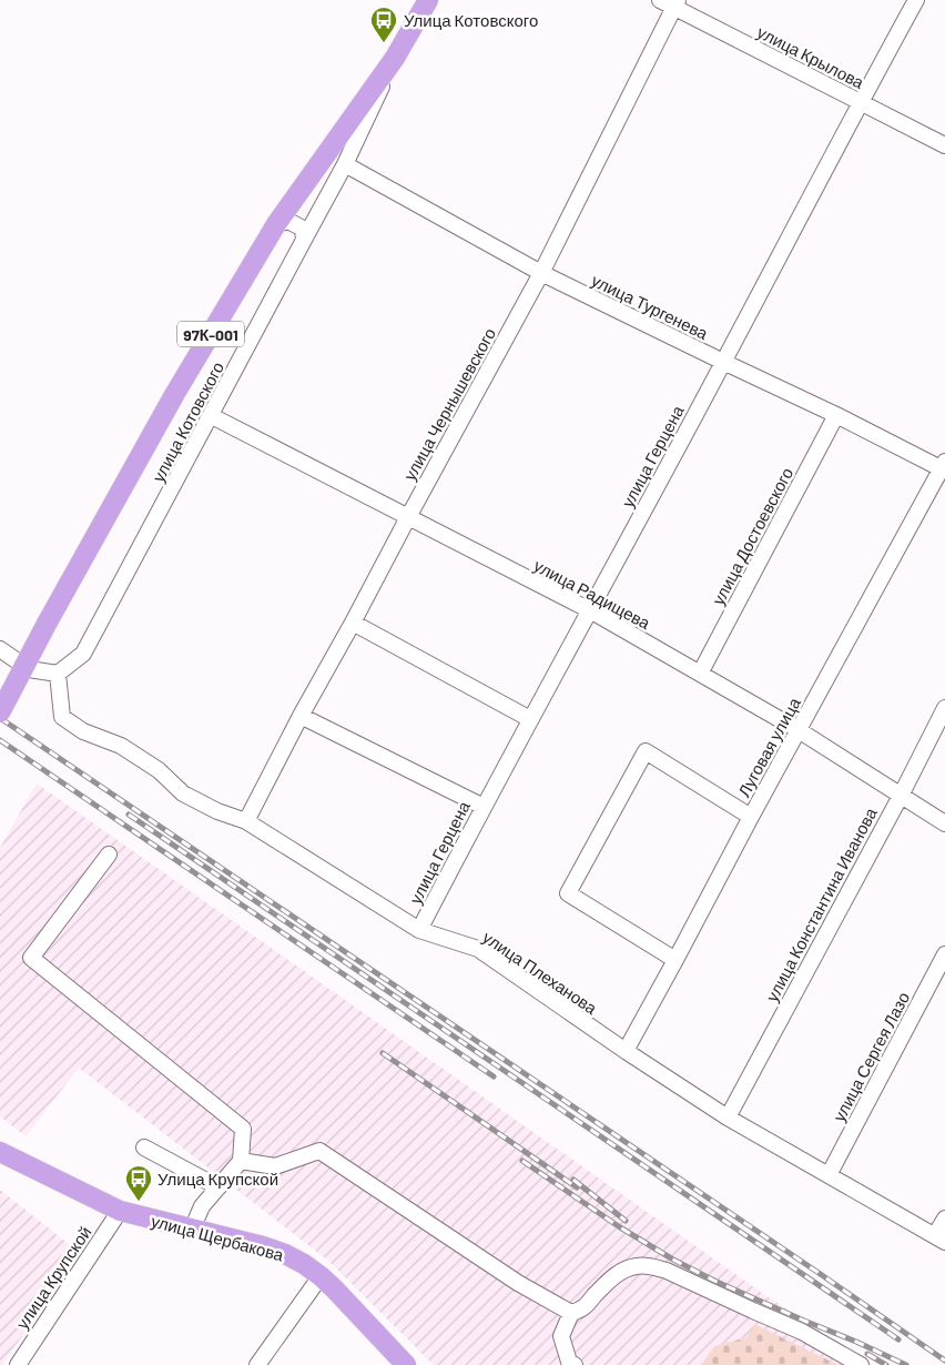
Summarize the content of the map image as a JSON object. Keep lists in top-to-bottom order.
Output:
{
  "streets": {
    "main road": ["97К-001", "улица Щербакова"],
    "street": [
      "улица Крылова",
      "улица Тургенева",
      "улица Чернышевского",
      "улица Котовского",
      "улица Герцена",
      "улица Достоевского",
      "улица Радищева",
      "Луговая улица",
      "улица Константина Иванова",
      "улица Плеханова",
      "улица Сергея Лазо",
      "улица Крупской"
    ]
  },
  "crossings": [
    ["улица Крылова", "улица Чернышевского"],
    ["улица Крылова", "улица Герцена"],
    ["улица Тургенева", "улица Чернышевского"],
    ["улица Тургенева", "улица Котовского"],
    ["улица Тургенева", "улица Герцена"],
    ["улица Тургенева", "улица Достоевского"],
    ["улица Тургенева", "Луговая улица"],
    ["97К-001", "улица Котовского"],
    ["улица Чернышевского", "улица Радищева"],
    ["улица Чернышевского", "улица Плеханова"],
    ["улица Котовского", "улица Радищева"],
    ["улица Котовского", "улица Плеханова"],
    ["улица Герцена", "улица Радищева"],
    ["улица Герцена", "улица Плеханова"],
    ["улица Достоевского", "улица Радищева"],
    ["улица Радищева", "Луговая улица"],
    ["улица Радищева", "улица Константина Иванова"],
    ["Луговая улица", "улица Плеханова"],
    ["улица Константина Иванова", "улица Плеханова"],
    ["улица Плеханова", "улица Сергея Лазо"],
    ["улица Щербакова", "улица Крупской"]
  ],
  "places": {
    "bus stop": ["Улица Котовского", "Улица Крупской"]
  }
}
